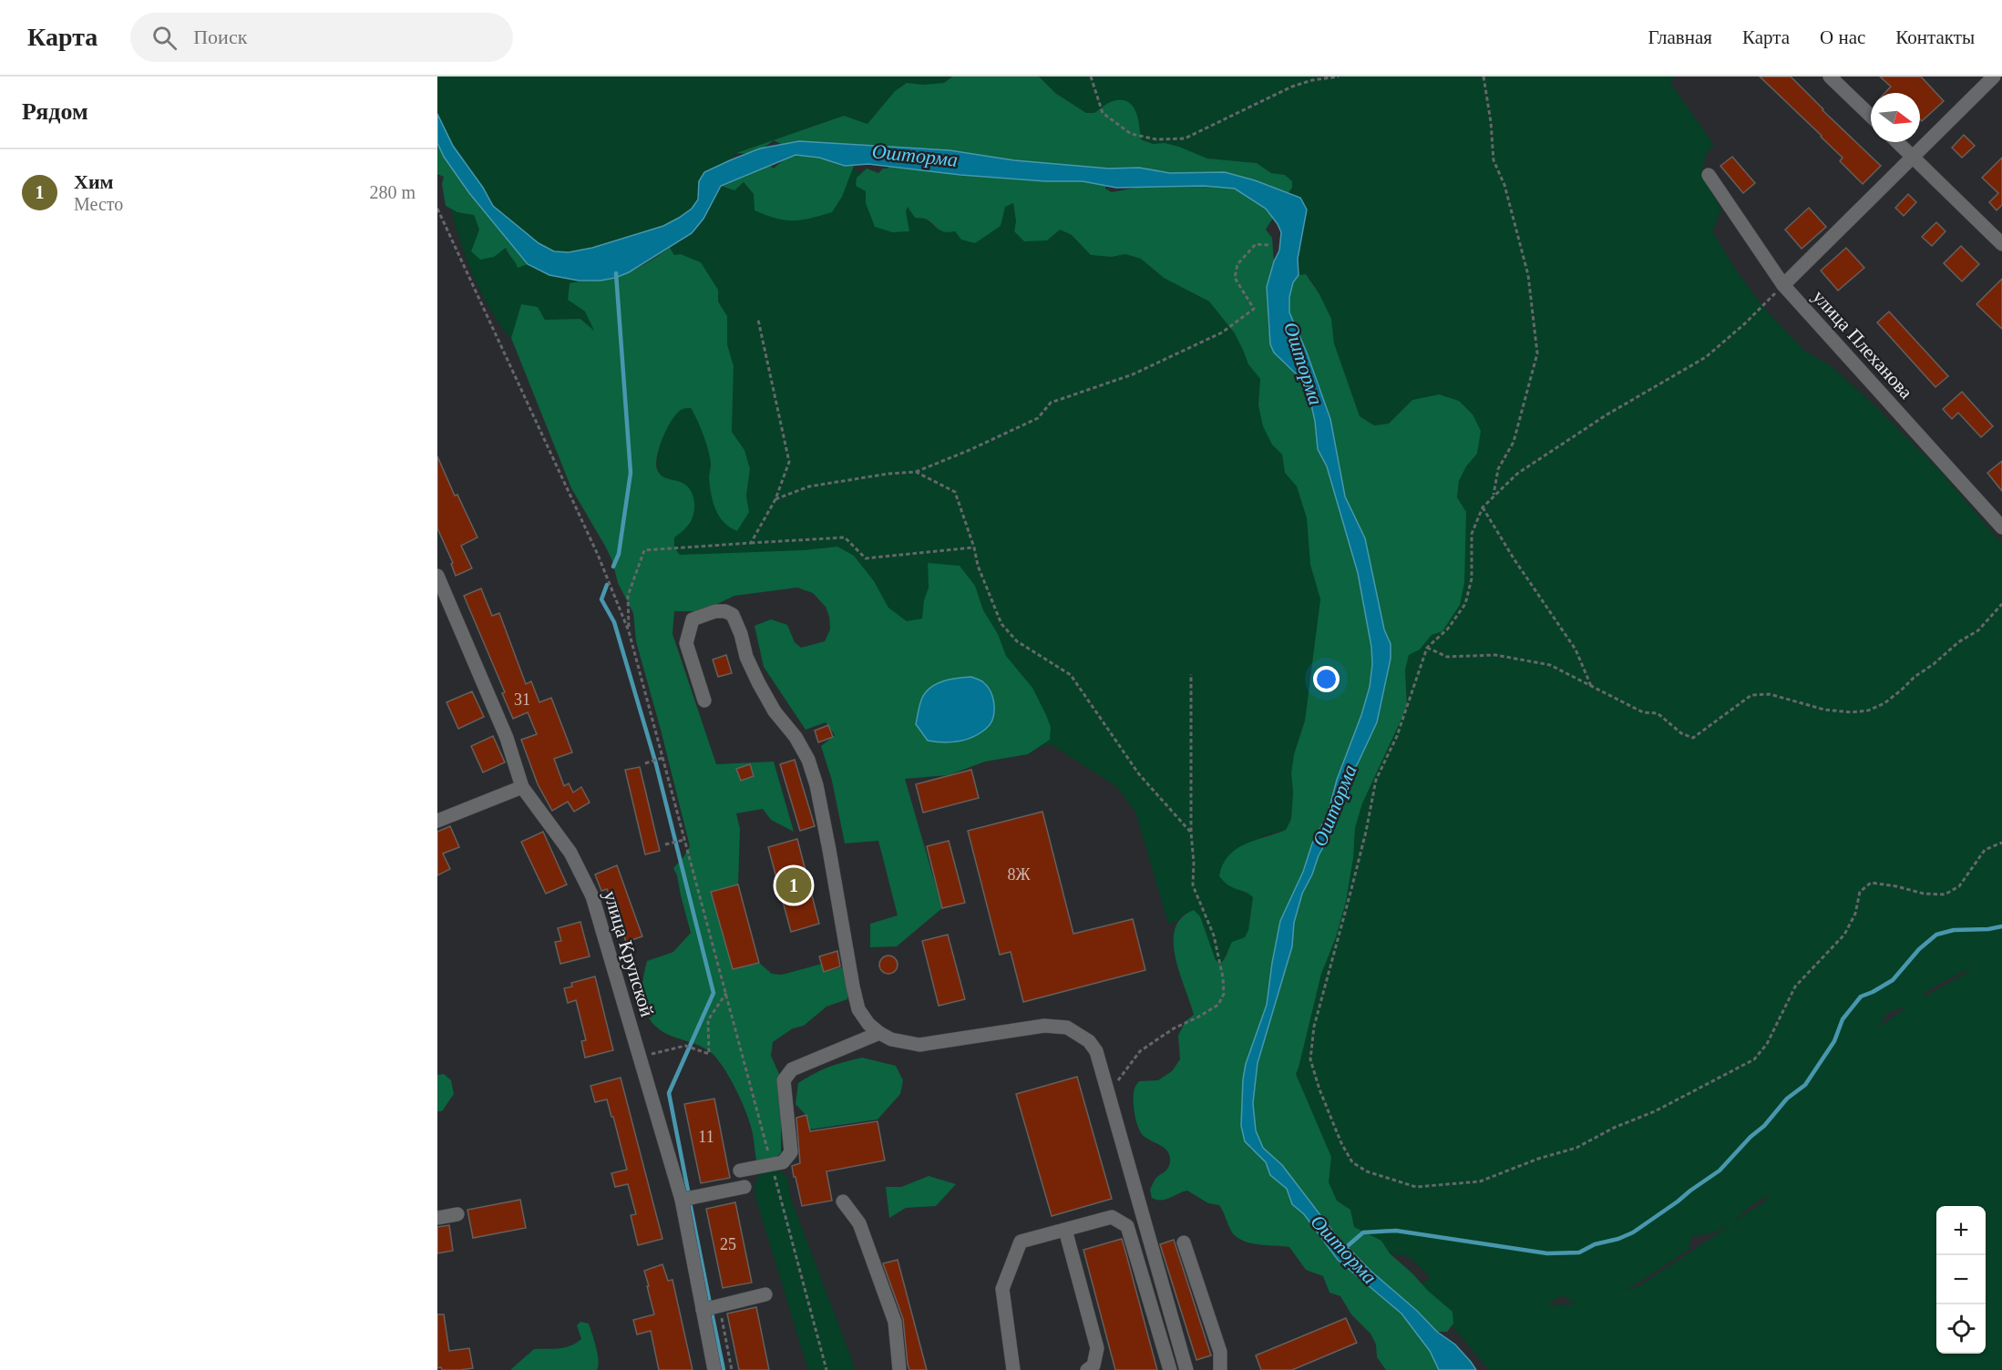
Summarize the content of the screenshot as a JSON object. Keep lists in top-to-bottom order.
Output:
{
  "streets": {
    "street": ["улица Плеханова", "улица Крупской"]
  },
  "water": ["Ошторма"],
  "house_numbers": [
    "31",
    "8Ж",
    "11",
    "25"
  ],
  "north": "right",
  "page": {
    "header": "Карта",
    "search": "Поиск",
    "nav": [
      "Главная",
      "Карта",
      "О нас",
      "Контакты"
    ],
    "heading": "Рядом",
    "list": [
      {
        "mark": "1",
        "name": "Хим",
        "note": "Место",
        "value": "280 m"
      }
    ],
    "pins": "1",
    "map_buttons": ["+", "−"]
  }
}
